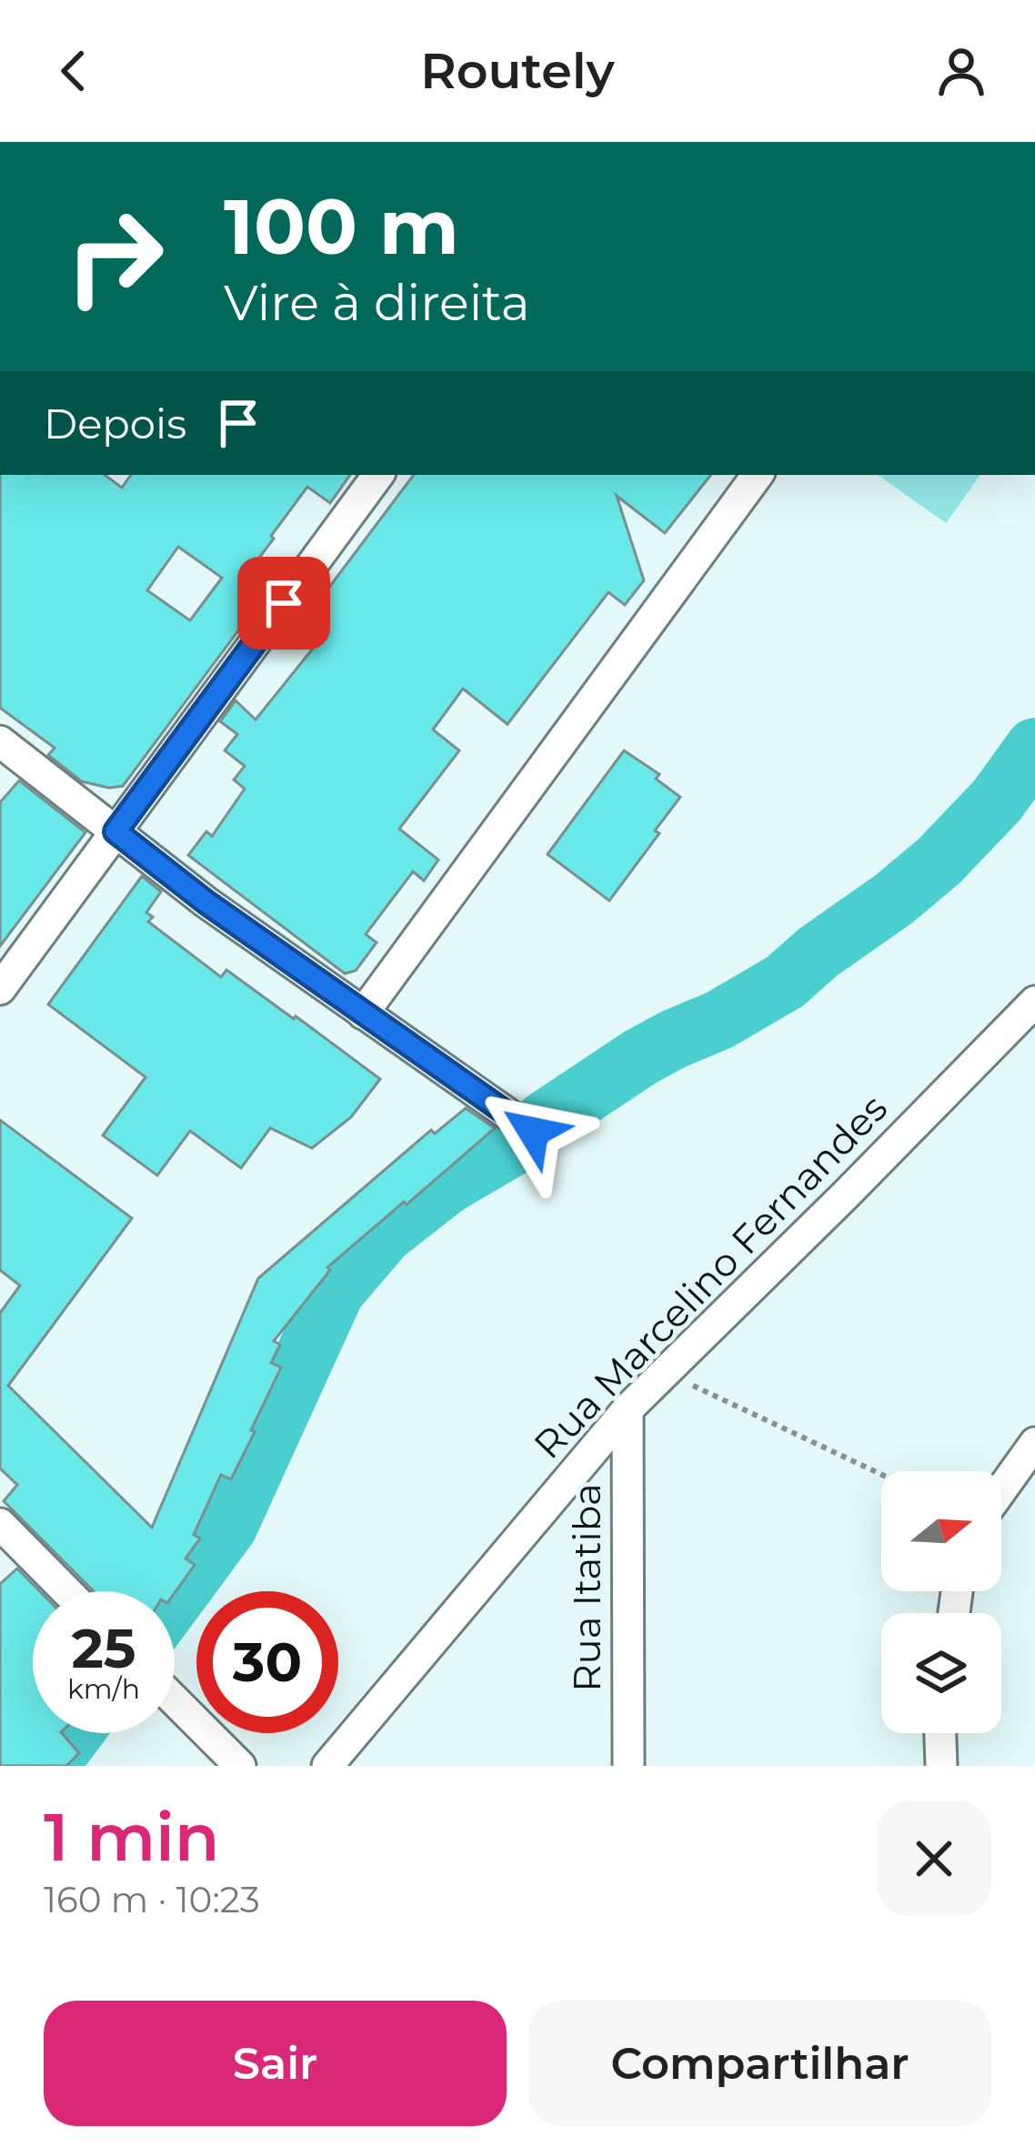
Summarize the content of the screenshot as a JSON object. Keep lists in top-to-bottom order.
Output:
{
  "streets": {
    "street": ["Rua Marcelino Fernandes", "Rua Itatiba"]
  },
  "crossings": [
    ["Rua Marcelino Fernandes", "Rua Itatiba"]
  ],
  "north": "right",
  "page": {
    "header": "Routely",
    "turn": ["100 m", "Vire à direita"],
    "then": "Depois",
    "speed": "25 km/h",
    "limit": "30",
    "heading": ["1 min", "160 m · 10:23"],
    "buttons": ["Sair", "Compartilhar"]
  }
}
